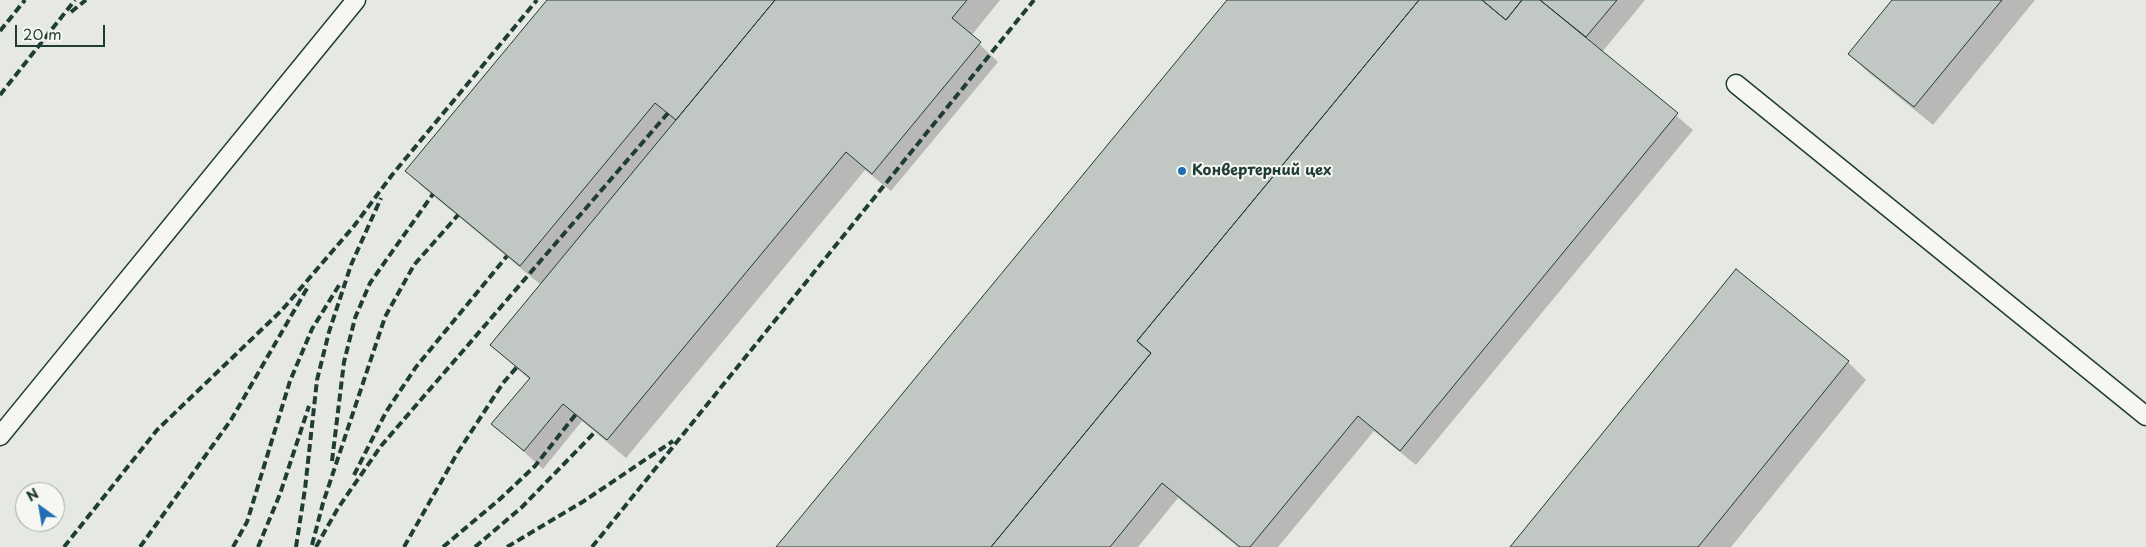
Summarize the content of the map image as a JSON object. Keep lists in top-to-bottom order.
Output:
{
  "places": ["Конвертерний цех"],
  "scale_bar": "20 m",
  "north": "top left"
}
